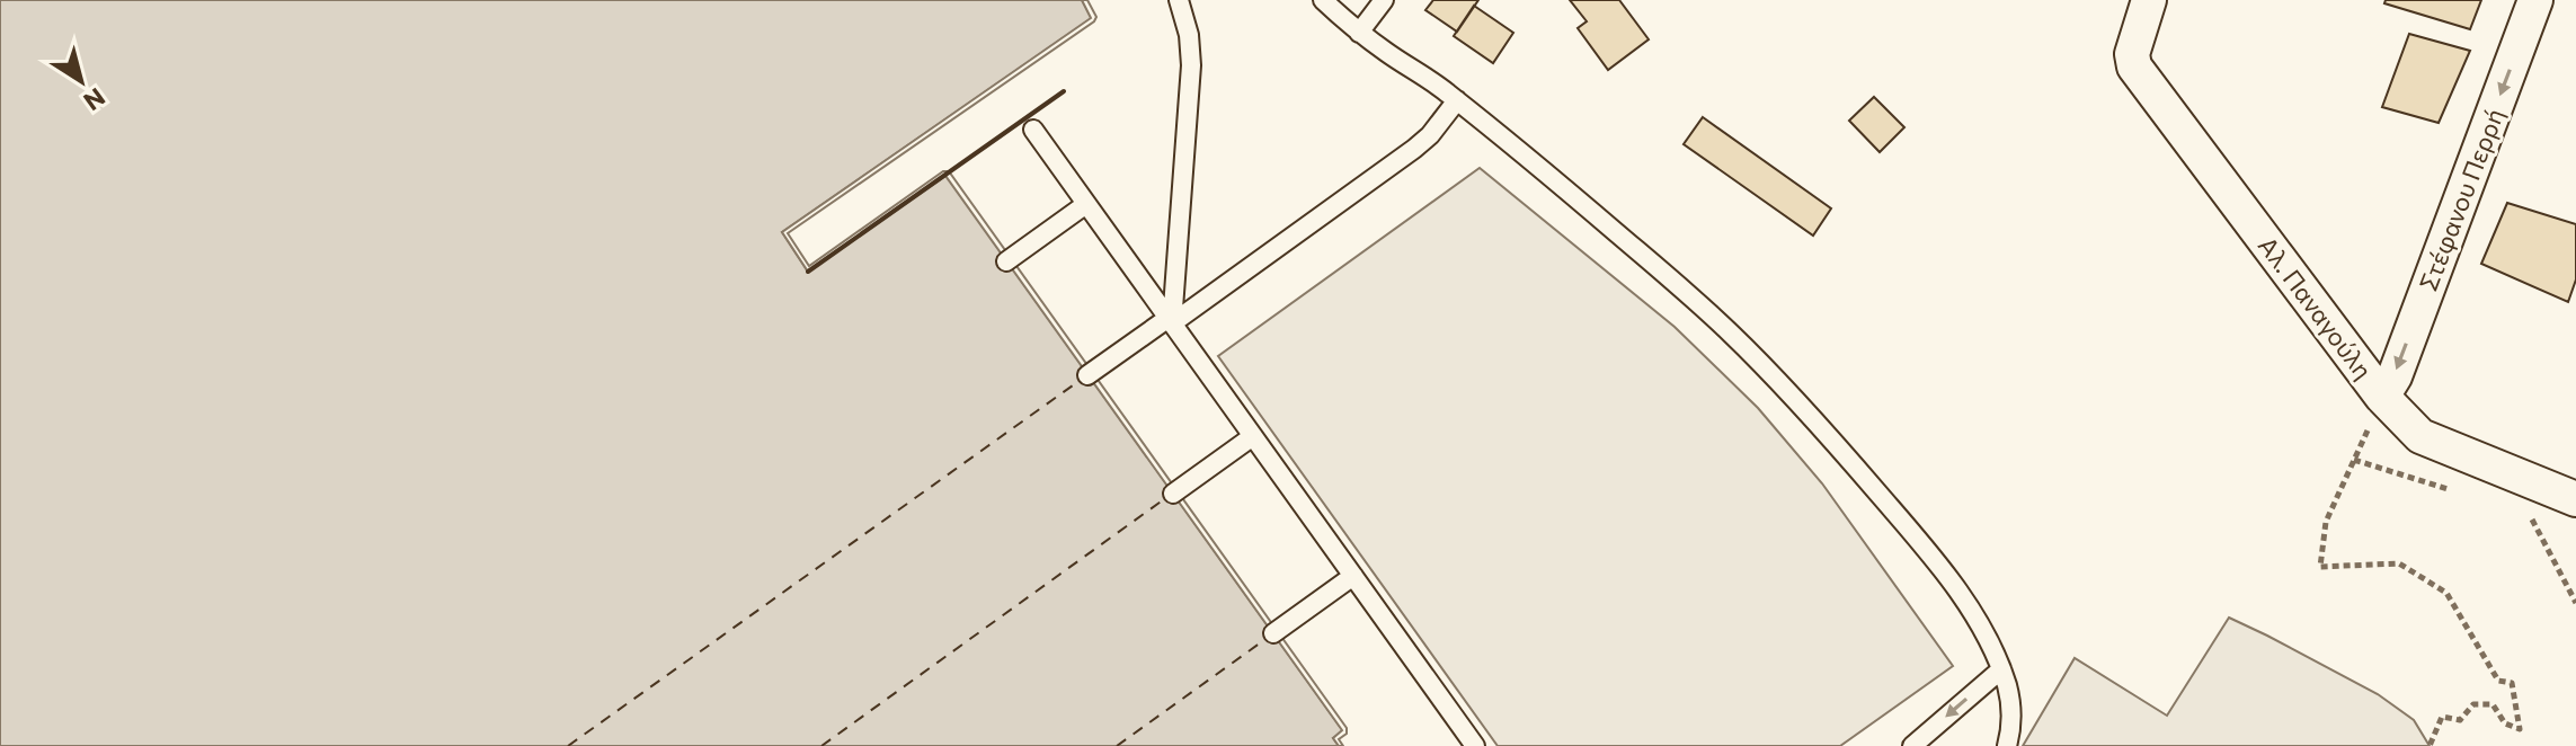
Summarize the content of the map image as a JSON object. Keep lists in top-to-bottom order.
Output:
{
  "streets": {
    "street": ["Στέφανου Περρή", "Αλ. Παναγούλη"]
  },
  "crossings": [
    ["Στέφανου Περρή", "Αλ. Παναγούλη"]
  ],
  "one_way": ["Στέφανου Περρή"],
  "north": "bottom right"
}
